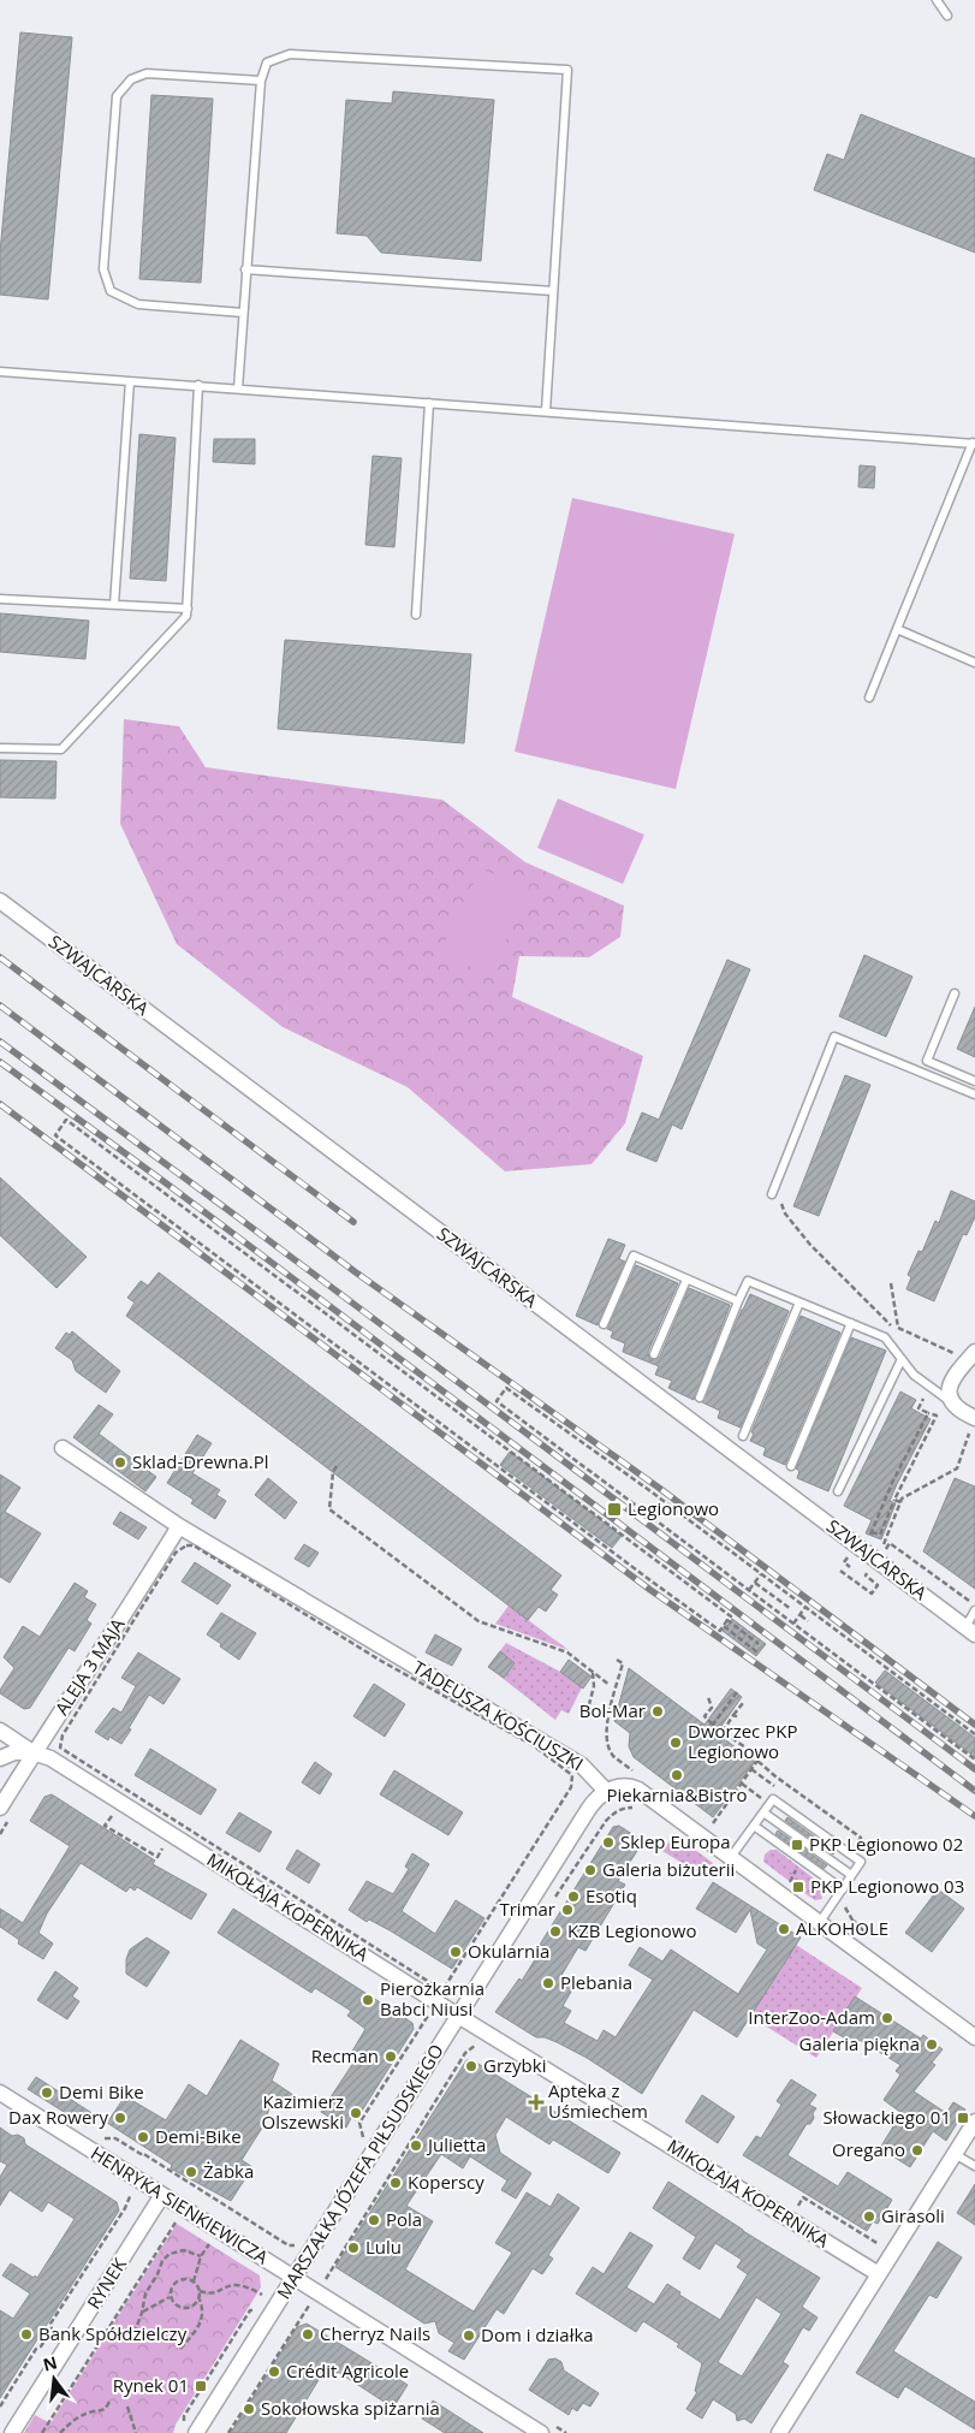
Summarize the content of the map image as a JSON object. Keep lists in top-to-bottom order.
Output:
{
  "streets": {
    "street": [
      "SZWAJCARSKA",
      "ALEJA 3 MAJA",
      "TADEUSZA KOŚCIUSZKI",
      "MIKOŁAJA KOPERNIKA",
      "MARSZAŁKA JÓZEFA PIŁSUDSKIEGO",
      "HENRYKA SIENKIEWICZA",
      "RYNEK"
    ]
  },
  "crossings": [
    ["ALEJA 3 MAJA", "TADEUSZA KOŚCIUSZKI"],
    ["ALEJA 3 MAJA", "MIKOŁAJA KOPERNIKA"],
    ["TADEUSZA KOŚCIUSZKI", "MARSZAŁKA JÓZEFA PIŁSUDSKIEGO"],
    ["MIKOŁAJA KOPERNIKA", "MARSZAŁKA JÓZEFA PIŁSUDSKIEGO"],
    ["MARSZAŁKA JÓZEFA PIŁSUDSKIEGO", "HENRYKA SIENKIEWICZA"],
    ["HENRYKA SIENKIEWICZA", "RYNEK"]
  ],
  "places": {
    "other": [
      "Sklad-Drewna.Pl",
      "Bol-Mar",
      "Dworzec PKP Legionowo",
      "Piekarnia&Bistro",
      "Sklep Europa",
      "Galeria biżuterii",
      "Esotiq",
      "Trimar",
      "ALKOHOLE",
      "KZB Legionowo",
      "Okularnia",
      "Plebania",
      "Pierożkarnia Babci Niusi",
      "InterZoo-Adam",
      "Galeria piękna",
      "Recman",
      "Grzybki",
      "Demi Bike",
      "Kazimierz Olszewski",
      "Dax Rowery",
      "Demi-Bike",
      "Julietta",
      "Oregano",
      "Żabka",
      "Koperscy",
      "Girasoli",
      "Pola",
      "Lulu",
      "Bank Spółdzielczy",
      "Cherryz Nails",
      "Dom i działka",
      "Crédit Agricole",
      "Sokołowska spiżarnia"
    ],
    "transit": [
      "Legionowo",
      "PKP Legionowo 02",
      "PKP Legionowo 03",
      "Słowackiego 01",
      "Rynek 01"
    ],
    "health": ["Apteka z Uśmiechem"]
  },
  "north": "top"
}
